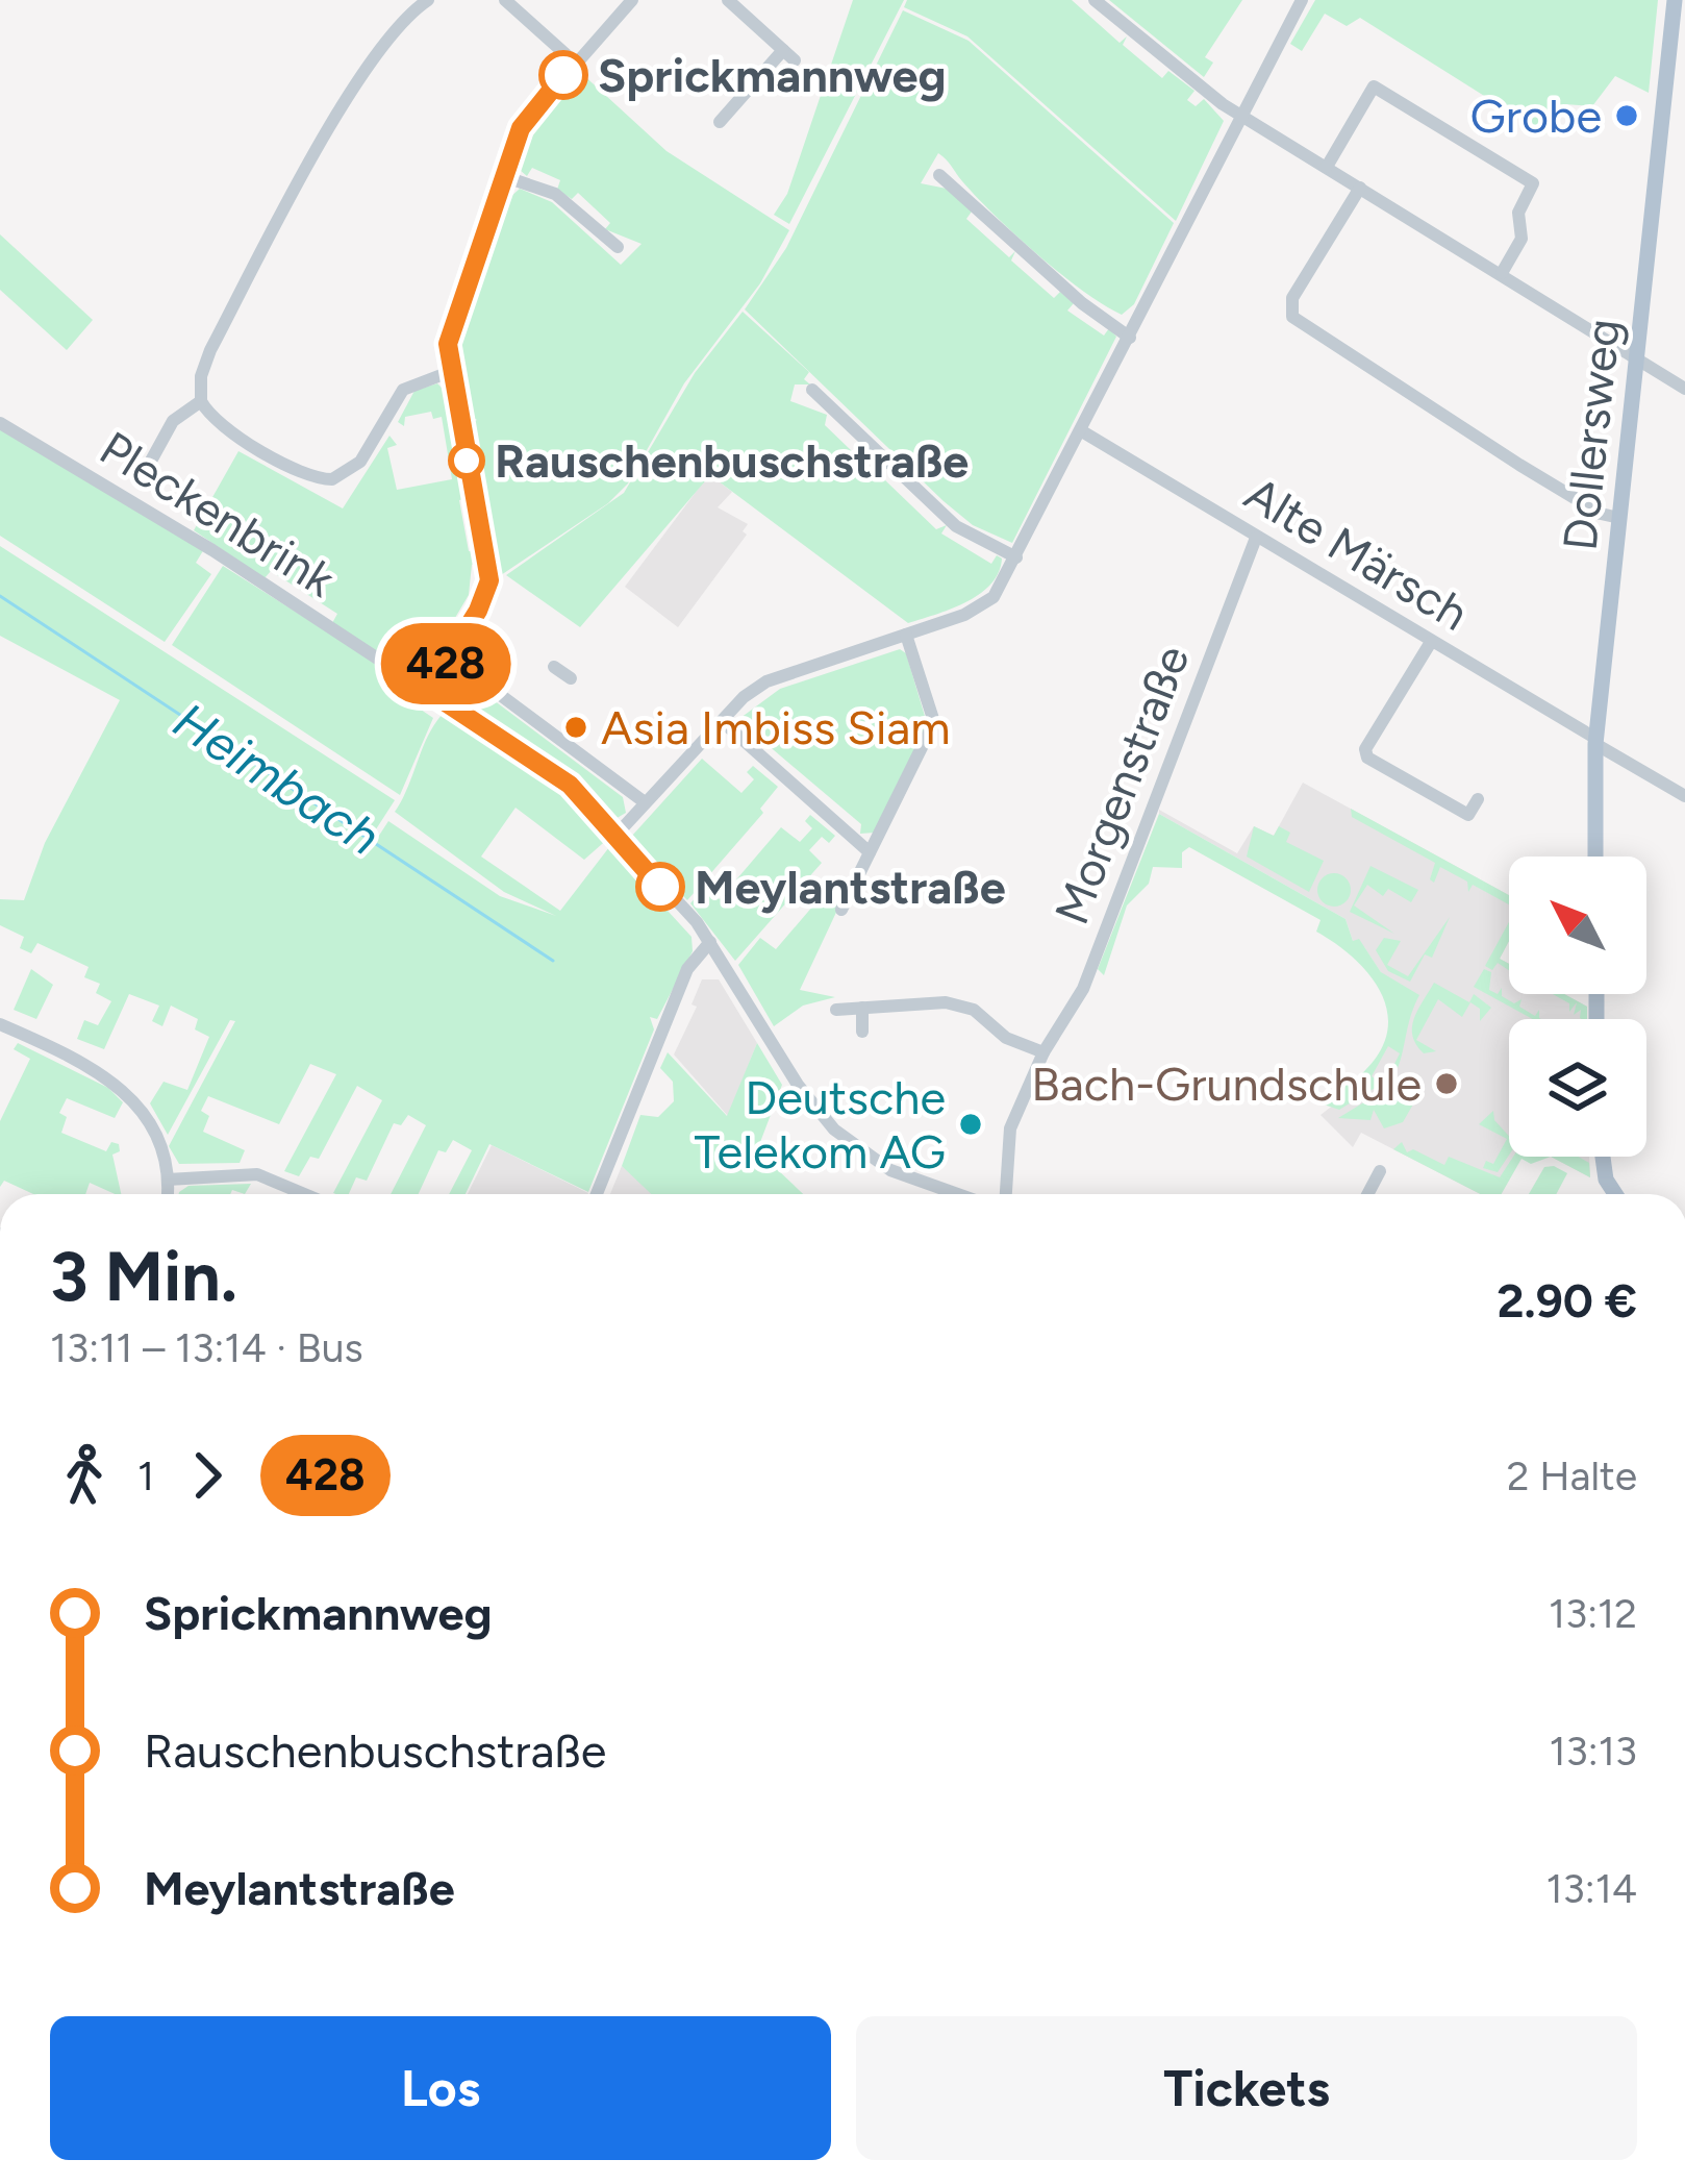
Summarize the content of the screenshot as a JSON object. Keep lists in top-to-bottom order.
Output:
{
  "streets": {
    "main road": ["Dollersweg"],
    "street": ["Pleckenbrink", "Alte Märsch", "Morgenstraße"]
  },
  "crossings": [
    ["Dollersweg", "Alte Märsch"],
    ["Alte Märsch", "Morgenstraße"]
  ],
  "water": ["Heimbach"],
  "places": [
    "Sprickmannweg",
    "Grobe",
    "Rauschenbuschstraße",
    "Asia Imbiss Siam",
    "Meylantstraße",
    "Bach-Grundschule",
    "Deutsche Telekom AG"
  ],
  "lines": ["bus line 428"],
  "north": "top left",
  "page": {
    "on_map": "428",
    "heading": ["3 Min.", "13:11 – 13:14 · Bus", "2.90 €"],
    "legs": ["1", "428", "2 Halte"],
    "list": [
      {
        "name": "Sprickmannweg",
        "value": "13:12"
      },
      {
        "name": "Rauschenbuschstraße",
        "value": "13:13"
      },
      {
        "name": "Meylantstraße",
        "value": "13:14"
      }
    ],
    "buttons": ["Los", "Tickets"]
  }
}
